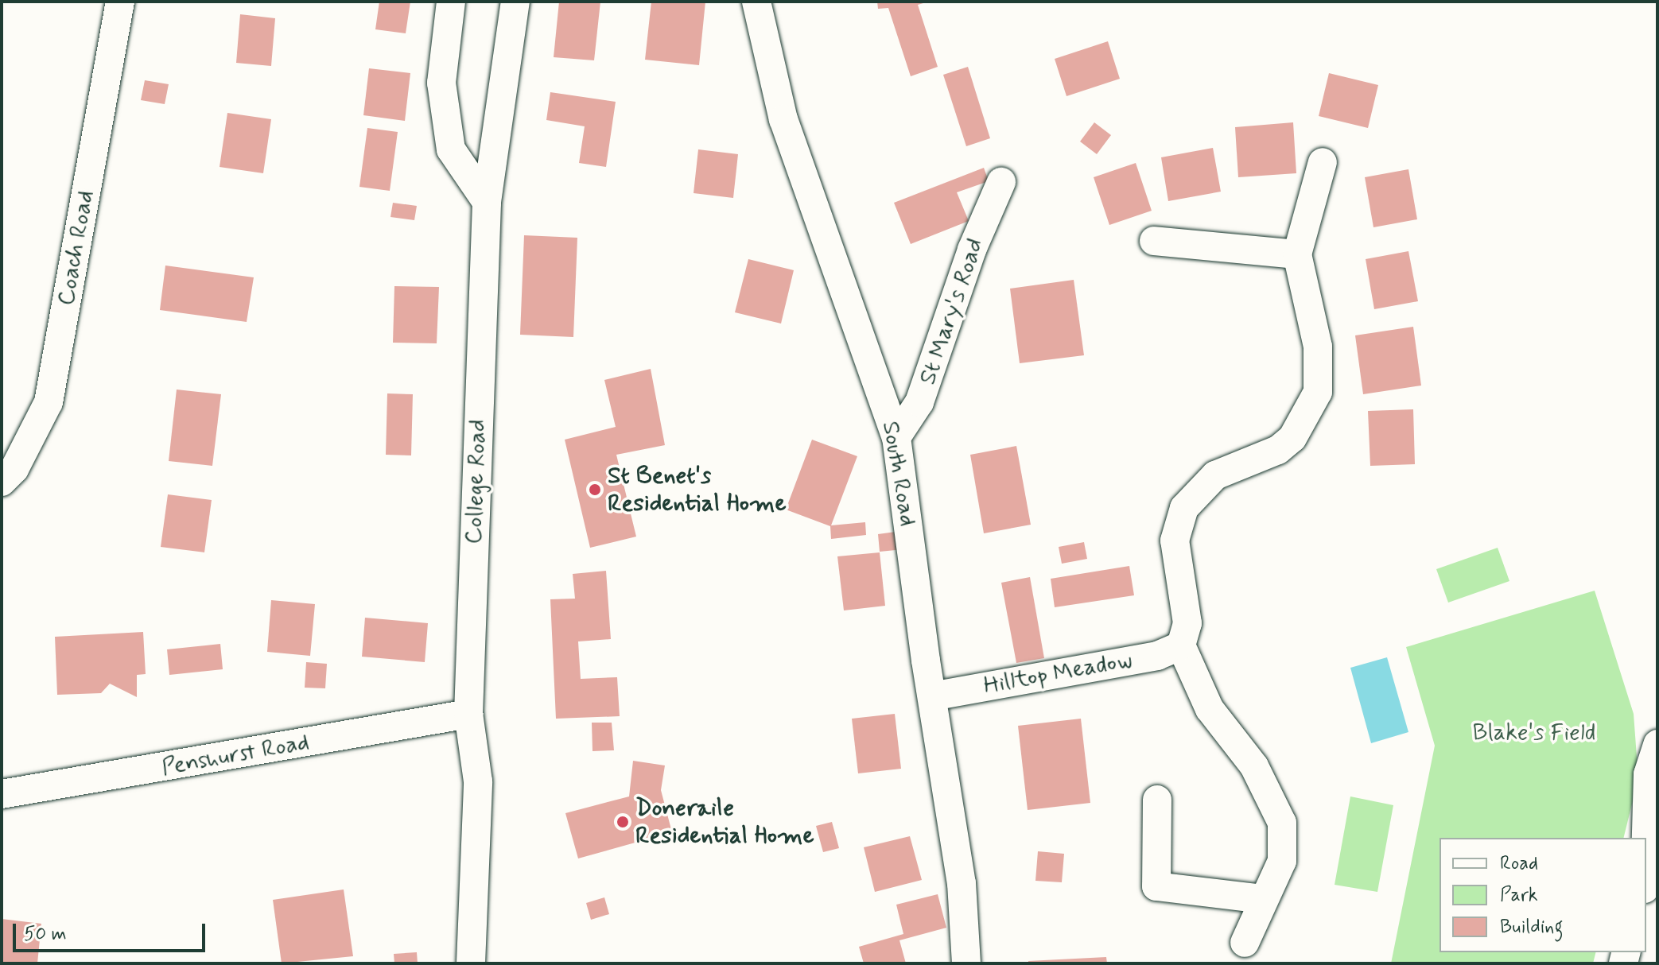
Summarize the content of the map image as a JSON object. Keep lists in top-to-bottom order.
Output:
{
  "streets": {
    "street": [
      "Coach Road",
      "St Mary's Road",
      "South Road",
      "College Road",
      "Hilltop Meadow",
      "Penshurst Road"
    ]
  },
  "crossings": [
    ["St Mary's Road", "South Road"],
    ["South Road", "Hilltop Meadow"],
    ["College Road", "Penshurst Road"]
  ],
  "parks": ["Blake's Field"],
  "places": ["St Benet's Residential Home", "Doneraile Residential Home"],
  "legend": ["Road", "Park", "Building"],
  "scale_bar": "50 m"
}
